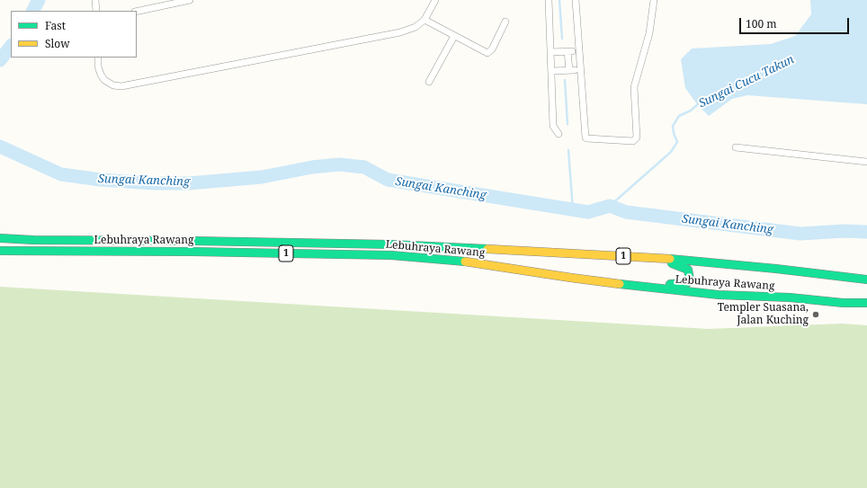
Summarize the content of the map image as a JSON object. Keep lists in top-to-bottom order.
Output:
{
  "streets": {
    "highway": ["Lebuhraya Rawang", "1"]
  },
  "water": ["Sungai Cucu Takun", "Sungai Kanching"],
  "places": ["Templer Suasana, Jalan Kuching"],
  "legend": ["Fast", "Slow"],
  "scale_bar": "100 m"
}
